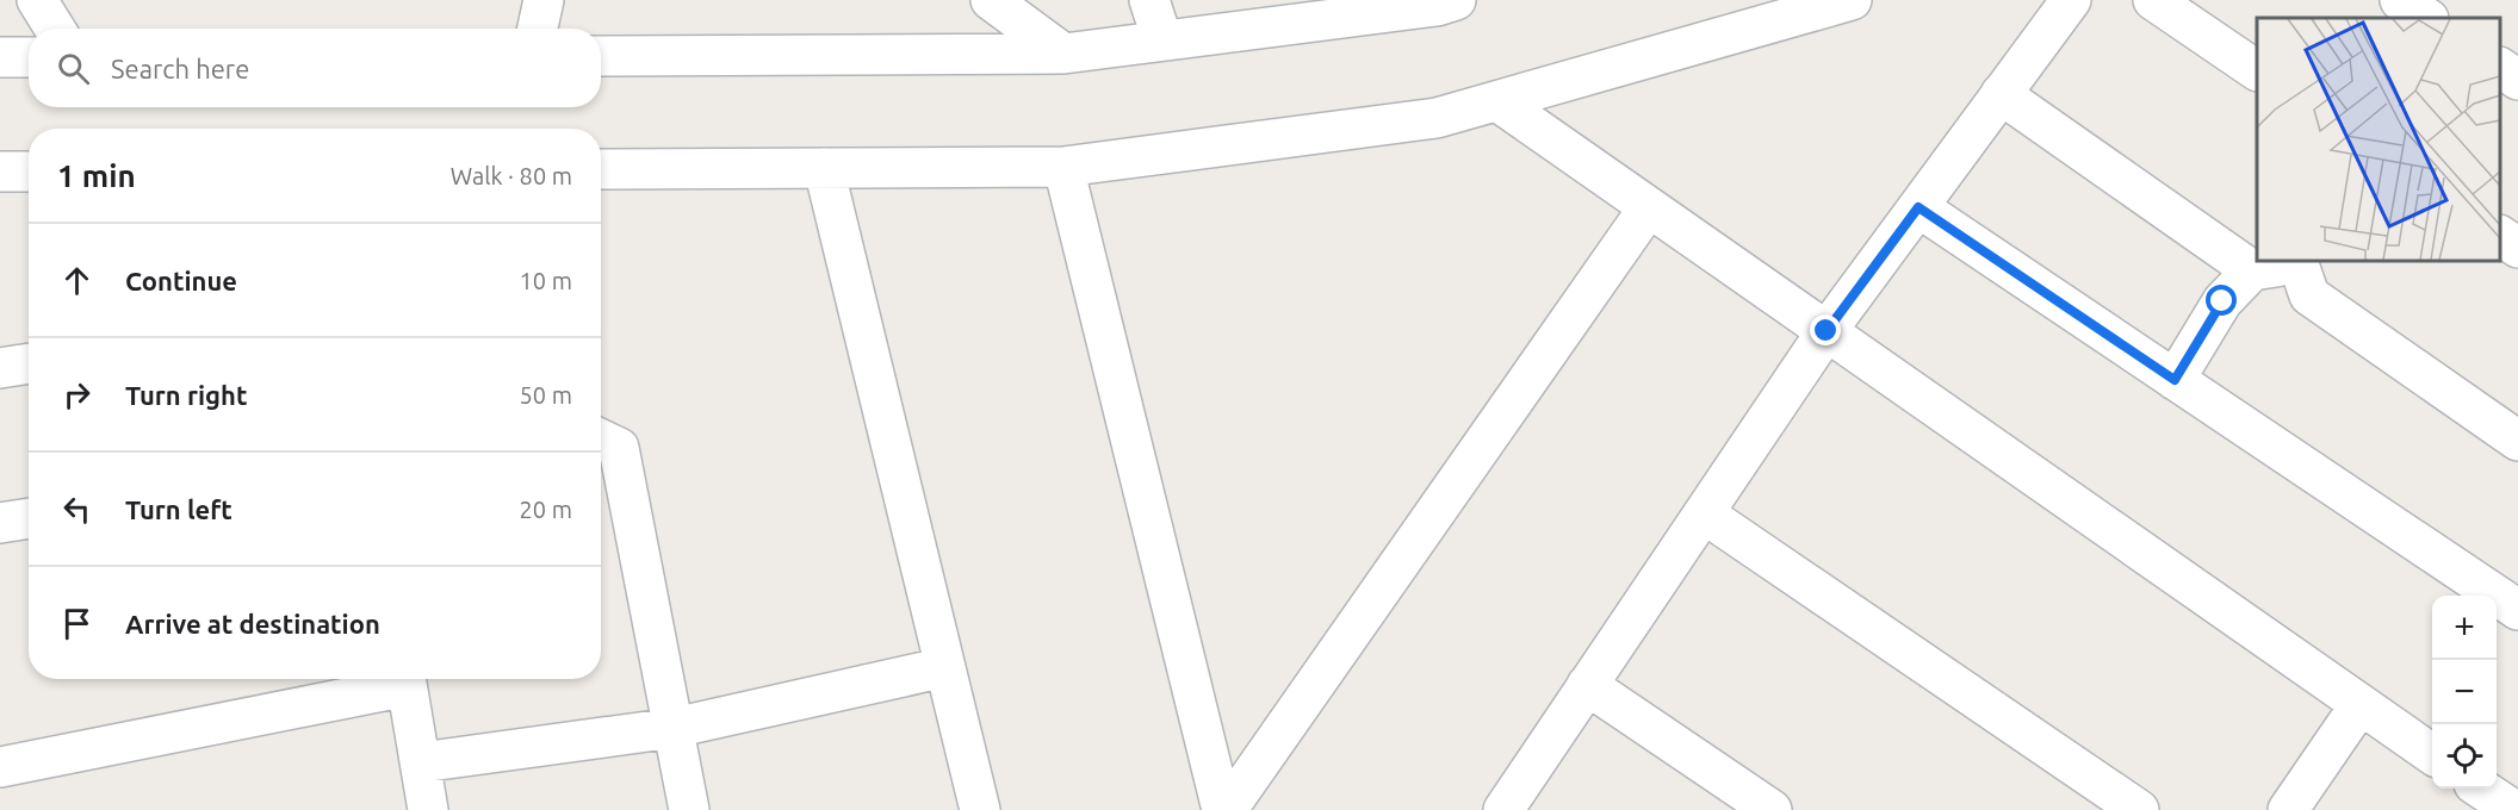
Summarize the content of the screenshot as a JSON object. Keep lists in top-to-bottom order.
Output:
{
  "page": {
    "search": "Search here",
    "heading": ["1 min", "Walk · 80 m"],
    "list": [
      ["Continue", "10 m"],
      ["Turn right", "50 m"],
      ["Turn left", "20 m"],
      "Arrive at destination"
    ],
    "map_buttons": ["+", "−"]
  }
}
